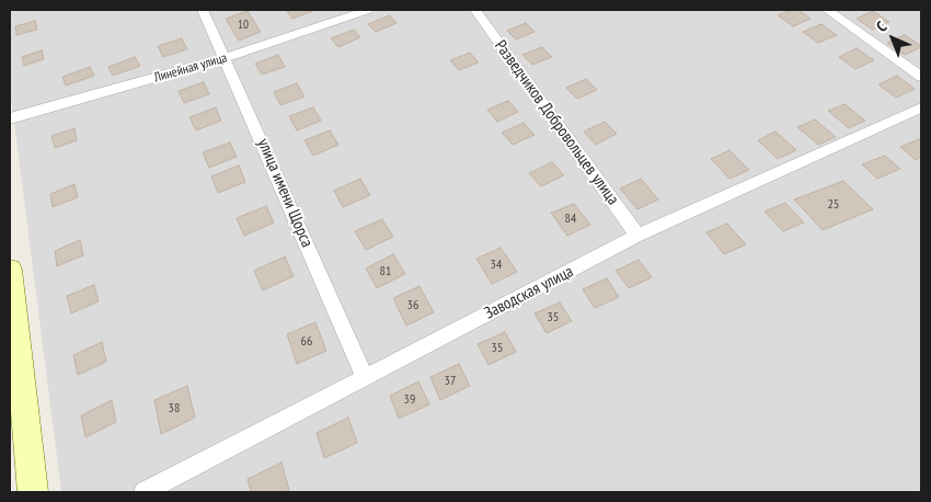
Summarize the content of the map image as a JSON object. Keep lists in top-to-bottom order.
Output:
{
  "streets": {
    "street": [
      "Линейная улица",
      "Разведчиков Добровольцев улица",
      "улица имени Щорса",
      "Заводская улица"
    ]
  },
  "crossings": [
    ["Линейная улица", "улица имени Щорса"],
    ["Разведчиков Добровольцев улица", "Заводская улица"],
    ["улица имени Щорса", "Заводская улица"]
  ],
  "house_numbers": [
    "10",
    "25",
    "84",
    "34",
    "81",
    "36",
    "35",
    "66",
    "35",
    "37",
    "39",
    "38"
  ],
  "north": "top left"
}
